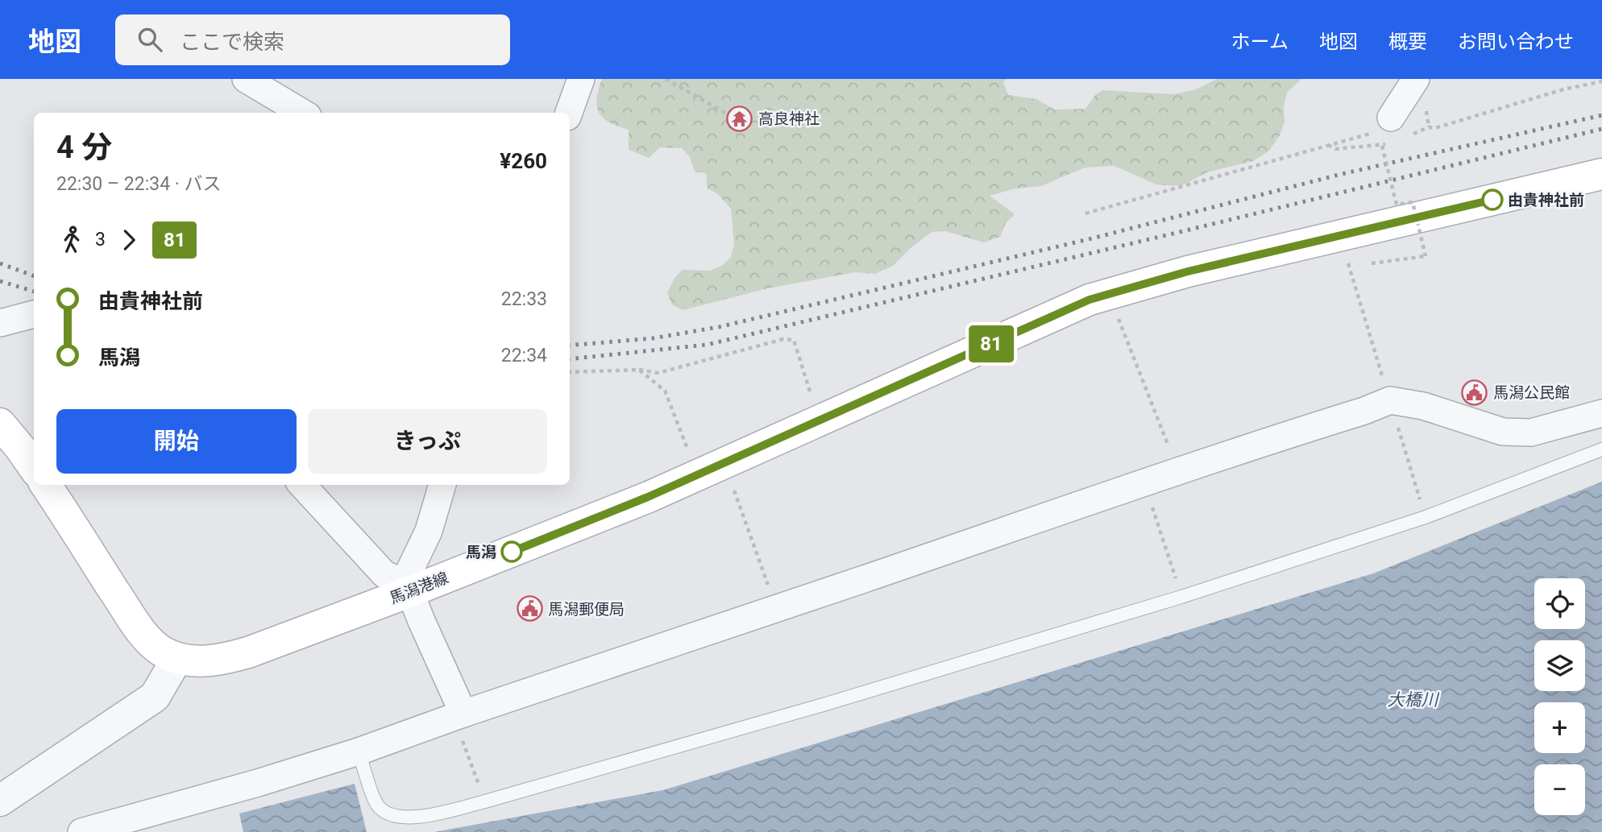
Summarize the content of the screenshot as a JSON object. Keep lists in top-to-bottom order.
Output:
{
  "streets": {
    "main road": ["馬潟港線"]
  },
  "water": ["大橋川"],
  "places": {
    "temple": ["高良神社"],
    "other": ["由貴神社前", "馬潟"],
    "public building": ["馬潟公民館", "馬潟郵便局"]
  },
  "lines": ["bus line 81"],
  "page": {
    "header": "地図",
    "search": "ここで検索",
    "nav": [
      "ホーム",
      "地図",
      "概要",
      "お問い合わせ"
    ],
    "on_map": "81",
    "heading": ["4 分", "22:30 – 22:34 · バス", "¥260"],
    "legs": ["3", "81"],
    "list": [
      {
        "name": "由貴神社前",
        "value": "22:33"
      },
      {
        "name": "馬潟",
        "value": "22:34"
      }
    ],
    "buttons": ["開始", "きっぷ"],
    "map_buttons": ["+", "−"]
  }
}
